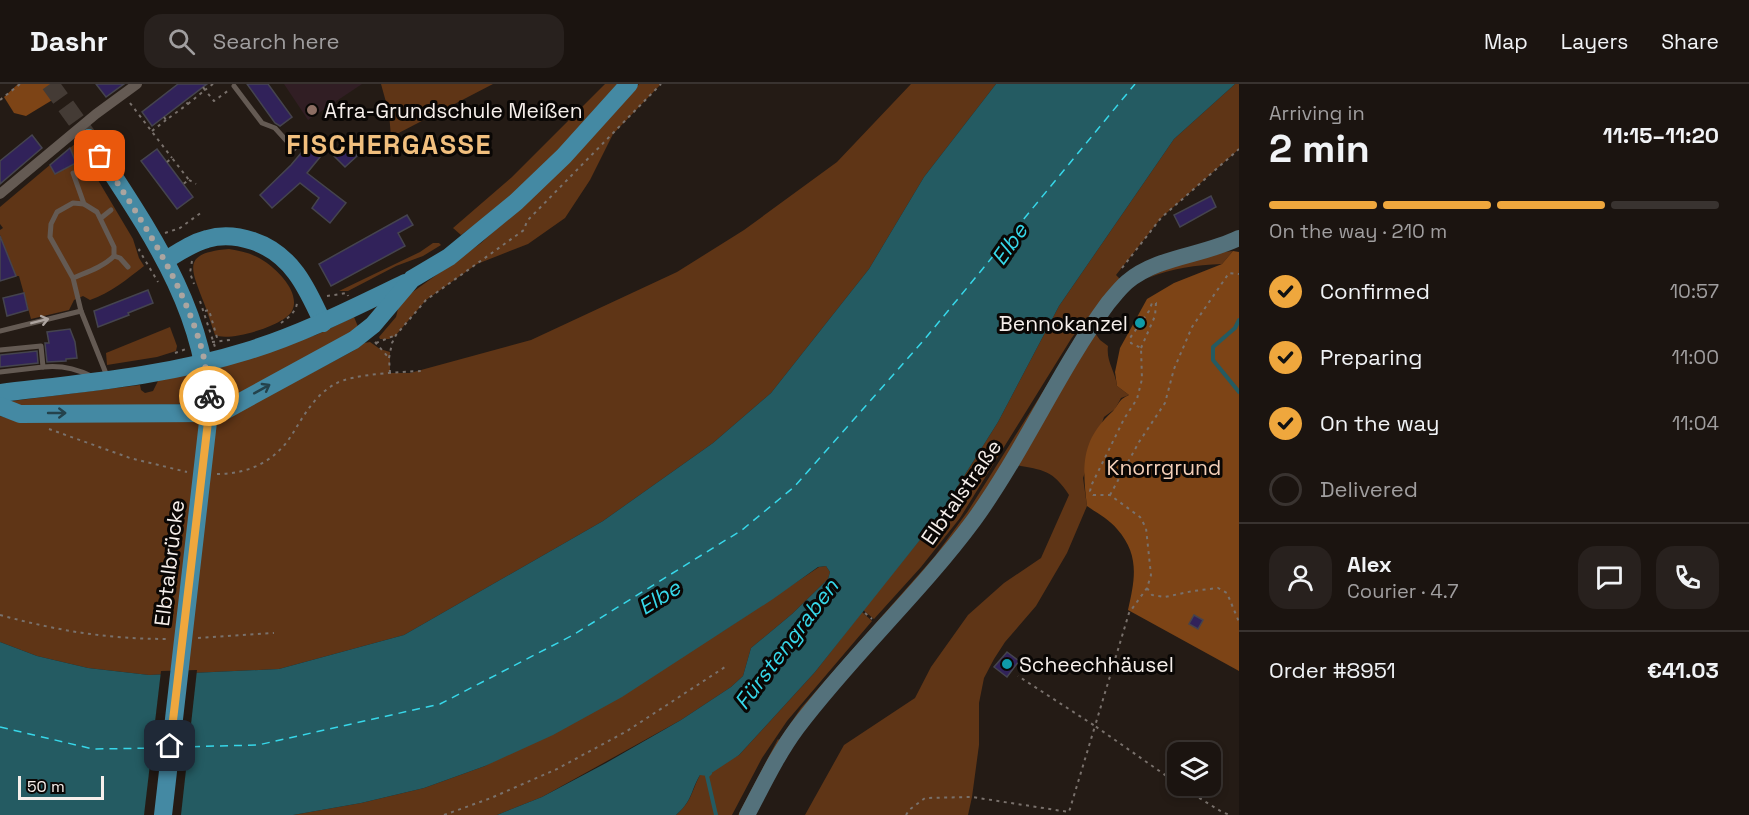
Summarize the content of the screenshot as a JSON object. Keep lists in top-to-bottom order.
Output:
{
  "streets": {
    "main road": ["Elbtalbrücke"],
    "street": ["Elbtalstraße"]
  },
  "districts": ["FISCHERGASSE"],
  "water": ["Elbe", "Fürstengraben"],
  "parks": ["Knorrgrund"],
  "places": ["Afra-Grundschule Meißen", "Bennokanzel", "Scheechhäusel"],
  "scale_bar": "50 m",
  "page": {
    "header": "Dashr",
    "search": "Search here",
    "nav": ["Map", "Layers", "Share"],
    "heading": ["2 min", "Arriving in", "11:15–11:20"],
    "panel": [
      "Alex",
      "Courier · 4.7",
      "Order #8951",
      "€41.03"
    ],
    "bar": "On the way · 210 m",
    "list": [
      ["Confirmed", "10:57"],
      ["Preparing", "11:00"],
      ["On the way", "11:04"],
      "Delivered"
    ],
    "scale": "50 m"
  }
}
